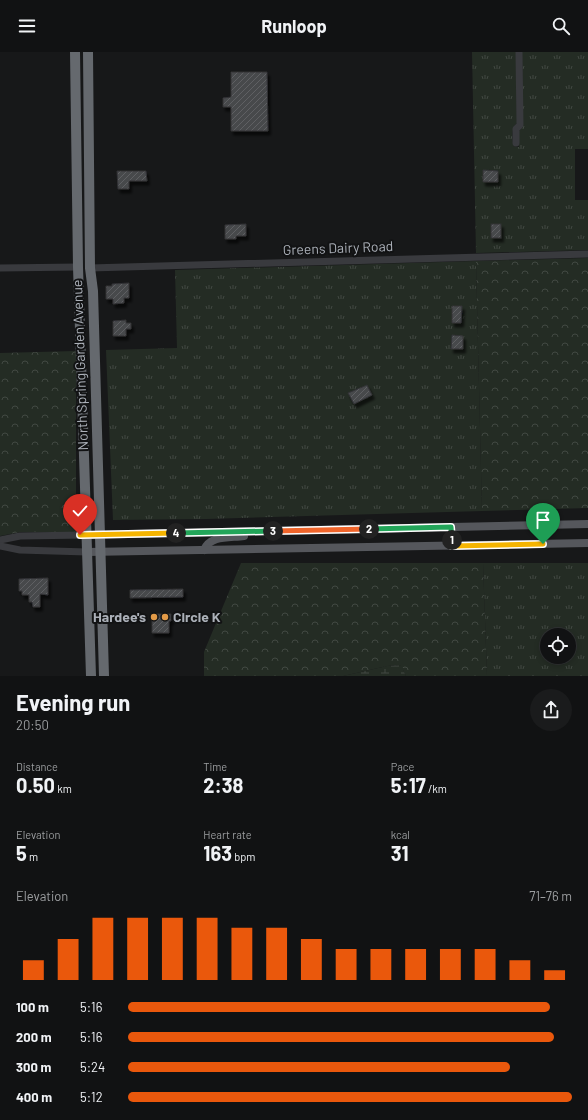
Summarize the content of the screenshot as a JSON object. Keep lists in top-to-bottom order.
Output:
{
  "streets": {
    "highway": ["North Spring Garden Avenue"],
    "street": ["Greens Dairy Road"]
  },
  "crossings": [
    ["Greens Dairy Road", "North Spring Garden Avenue"]
  ],
  "places": ["Hardee's", "Circle K"],
  "page": {
    "header": "Runloop",
    "pins": [
      "2",
      "3",
      "4",
      "1"
    ],
    "heading": ["Evening run", "20:50"],
    "stats": [
      ["Distance", "0.50 km"],
      ["Time", "2:38"],
      ["Pace", "5:17 /km"],
      ["Elevation", "5 m"],
      ["Heart rate", "163 bpm"],
      ["kcal", "31"]
    ],
    "chart": ["Elevation", "71–76 m"],
    "list": [
      {
        "name": "100 m",
        "note": "5:16"
      },
      {
        "name": "200 m",
        "note": "5:16"
      },
      {
        "name": "300 m",
        "note": "5:24"
      },
      {
        "name": "400 m",
        "note": "5:12"
      }
    ]
  }
}
